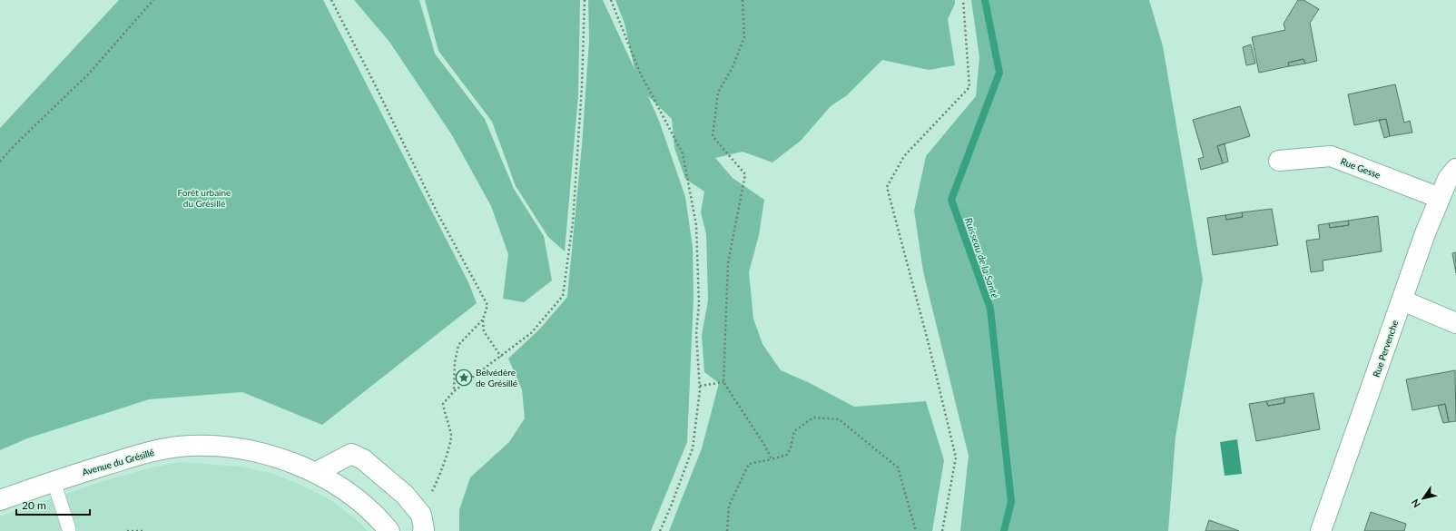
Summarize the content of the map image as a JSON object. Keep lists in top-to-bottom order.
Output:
{
  "streets": {
    "street": ["Rue Gesse", "Rue Pervenche", "Avenue du Grésillé"]
  },
  "crossings": [
    ["Rue Gesse", "Rue Pervenche"]
  ],
  "water": ["Ruisseau de la Santé"],
  "parks": ["Forêt urbaine du Grésillé"],
  "places": {
    "place": ["Belvédère de Grésillé"]
  },
  "scale_bar": "20 m",
  "north": "bottom left"
}
